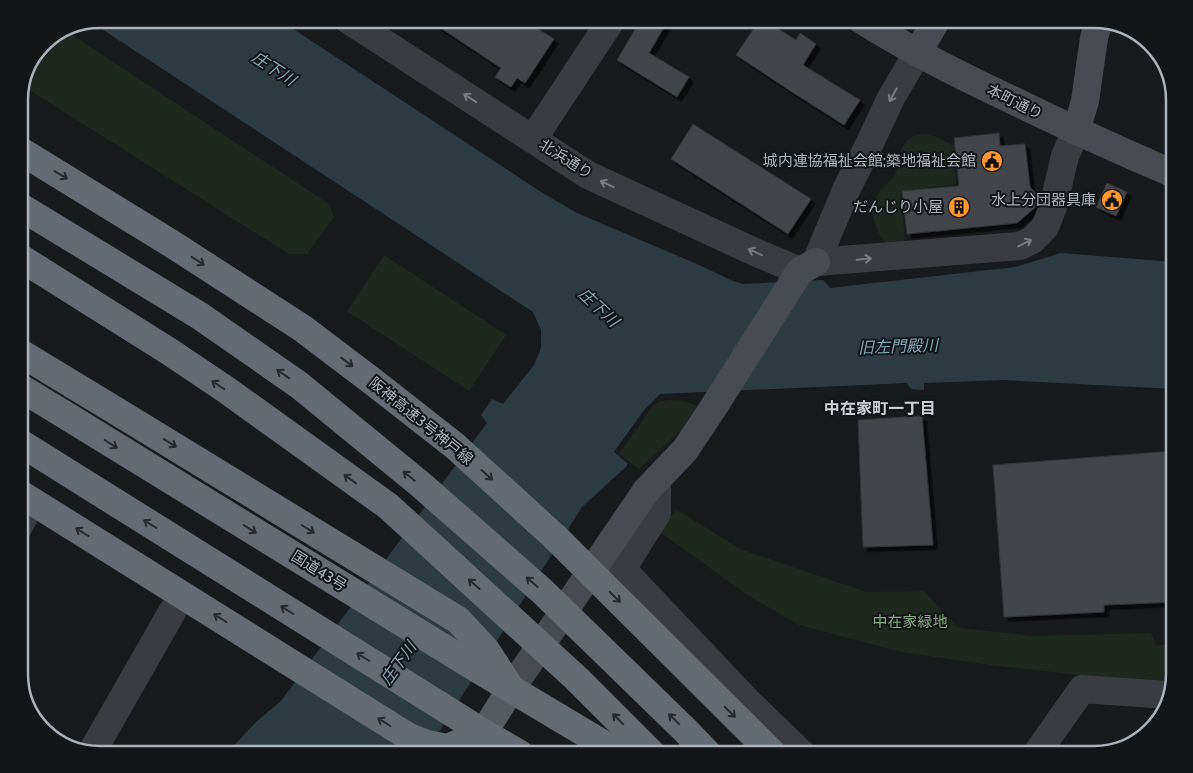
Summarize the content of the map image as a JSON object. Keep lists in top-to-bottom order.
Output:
{
  "streets": {
    "highway": ["阪神高速3号神戸線", "国道43号"],
    "street": ["本町通り", "北浜通り"]
  },
  "one_way": ["北浜通り"],
  "districts": ["中在家町一丁目"],
  "water": ["庄下川", "旧左門殿川"],
  "parks": ["中在家緑地"],
  "places": {
    "public building": ["城内連協福祉会館;築地福祉会館", "水上分団器具庫"],
    "building": ["だんじり小屋"]
  }
}
